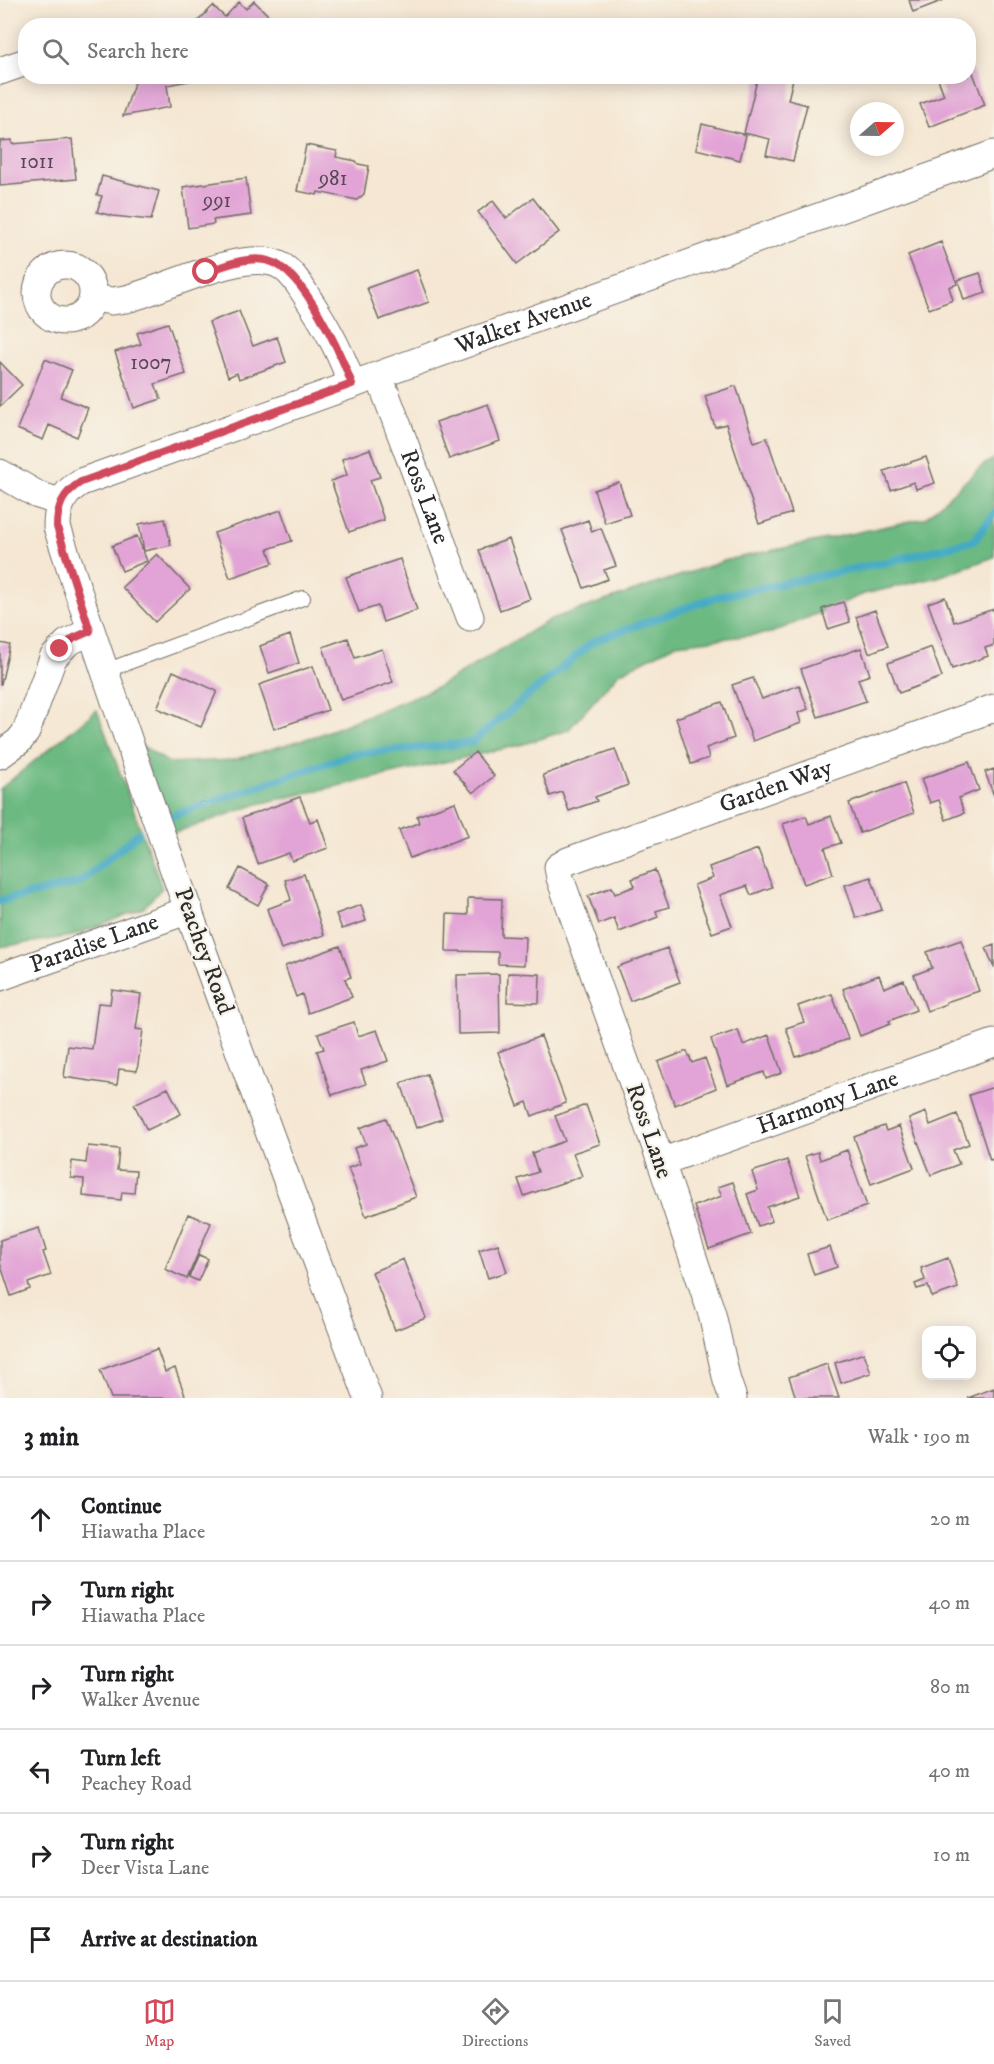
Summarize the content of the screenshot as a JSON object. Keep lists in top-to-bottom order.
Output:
{
  "streets": {
    "street": [
      "Walker Avenue",
      "Ross Lane",
      "Garden Way",
      "Paradise Lane",
      "Peachey Road",
      "Harmony Lane"
    ]
  },
  "crossings": [
    ["Walker Avenue", "Ross Lane"],
    ["Walker Avenue", "Peachey Road"],
    ["Ross Lane", "Garden Way"],
    ["Ross Lane", "Harmony Lane"],
    ["Paradise Lane", "Peachey Road"]
  ],
  "house_numbers": [
    "1011",
    "981",
    "991",
    "1007"
  ],
  "north": "right",
  "page": {
    "search": "Search here",
    "heading": ["3 min", "Walk · 190 m"],
    "list": [
      ["Continue", "Hiawatha Place", "20 m"],
      ["Turn right", "Hiawatha Place", "40 m"],
      ["Turn right", "Walker Avenue", "80 m"],
      ["Turn left", "Peachey Road", "40 m"],
      ["Turn right", "Deer Vista Lane", "10 m"],
      "Arrive at destination"
    ],
    "nav": ["Map", "Directions", "Saved"]
  }
}
